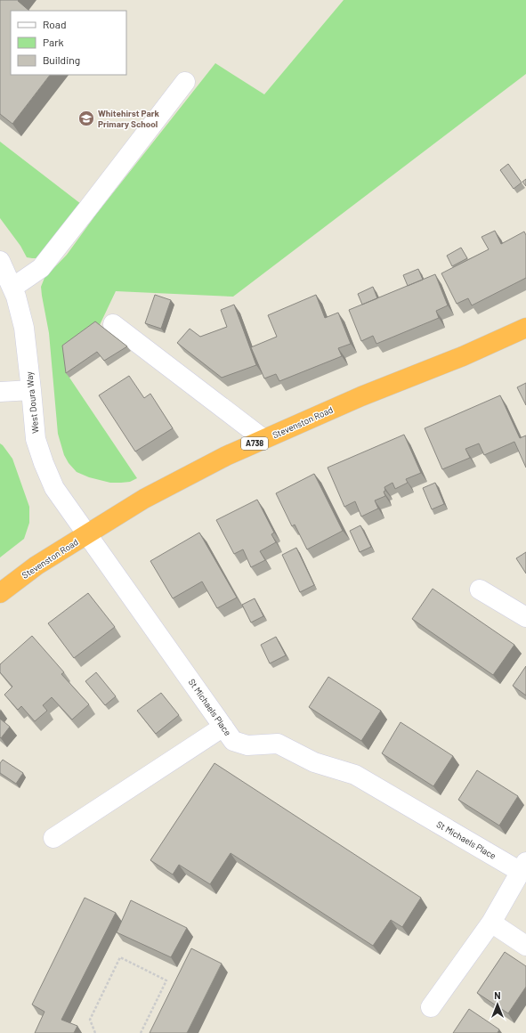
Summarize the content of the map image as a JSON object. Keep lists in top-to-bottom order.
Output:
{
  "streets": {
    "highway": ["Stevenston Road", "A738"],
    "street": ["West Doura Way", "St Michaels Place"]
  },
  "crossings": [
    ["West Doura Way", "Stevenston Road"],
    ["West Doura Way", "St Michaels Place"],
    ["Stevenston Road", "St Michaels Place"]
  ],
  "places": {
    "school or university": ["Whitehirst Park Primary School"]
  },
  "legend": ["Road", "Park", "Building"],
  "north": "top"
}
